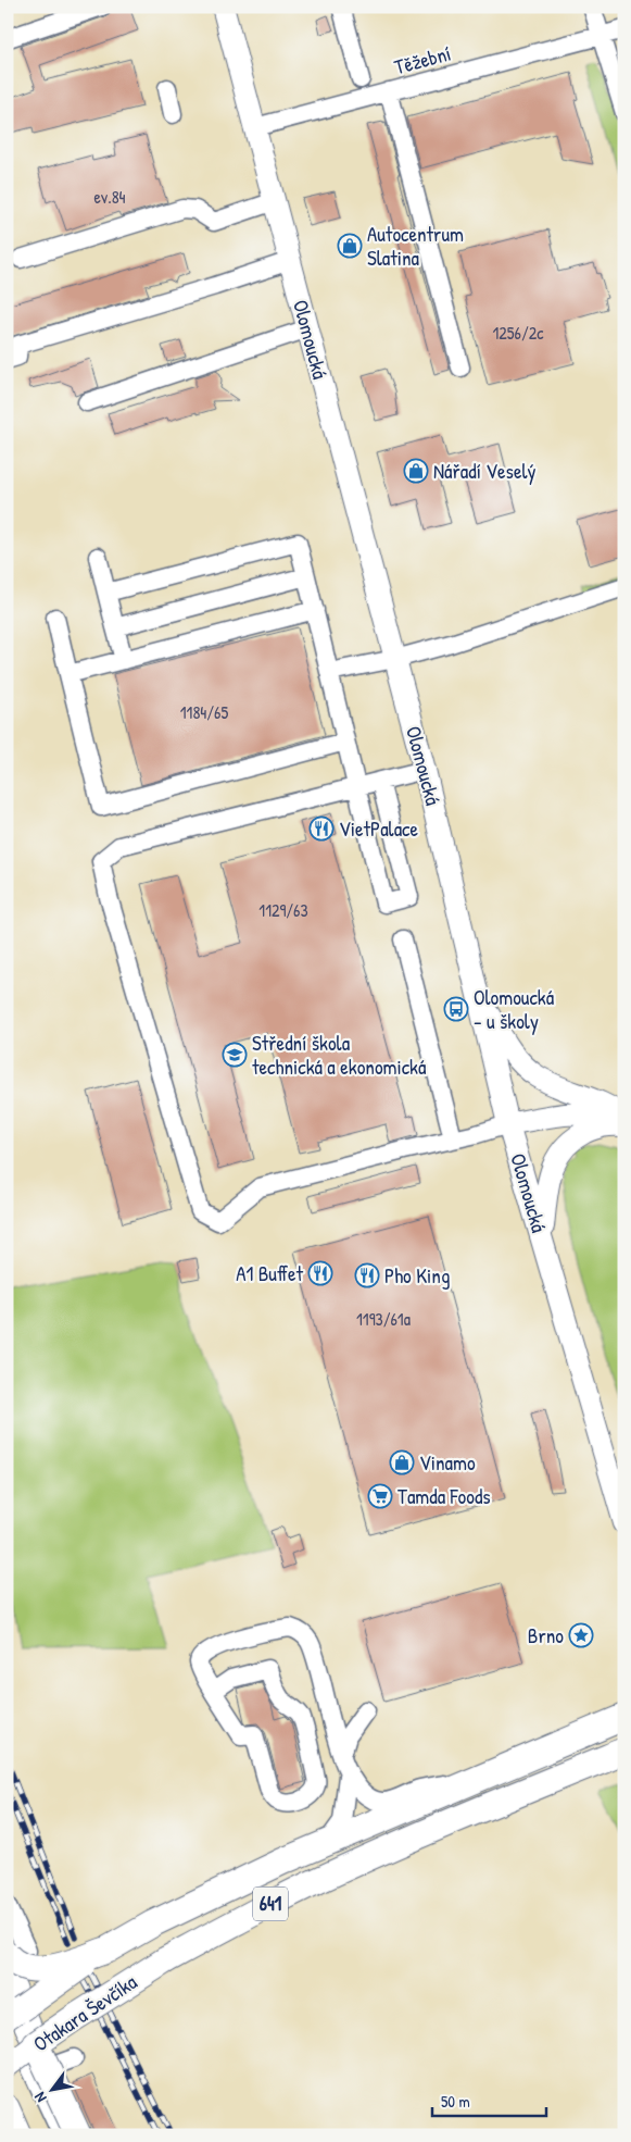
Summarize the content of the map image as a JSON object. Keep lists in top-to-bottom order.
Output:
{
  "streets": {
    "highway": ["641", "Otakara Ševčíka"],
    "main road": ["Olomoucká"],
    "street": ["Těžební"]
  },
  "crossings": [
    ["Těžební", "Olomoucká"],
    ["641", "Otakara Ševčíka"]
  ],
  "places": {
    "shop": ["Autocentrum Slatina", "Nářadí Veselý", "Vinamo"],
    "restaurant": ["VietPalace", "A1 Buffet", "Pho King"],
    "bus stop": ["Olomoucká - u školy"],
    "school or university": ["Střední škola technická a ekonomická"],
    "supermarket": ["Tamda Foods"],
    "place": ["Brno"]
  },
  "house_numbers": [
    "ev.84",
    "1256/2c",
    "1184/65",
    "1129/63",
    "1193/61a"
  ],
  "scale_bar": "50 m",
  "north": "bottom left"
}
